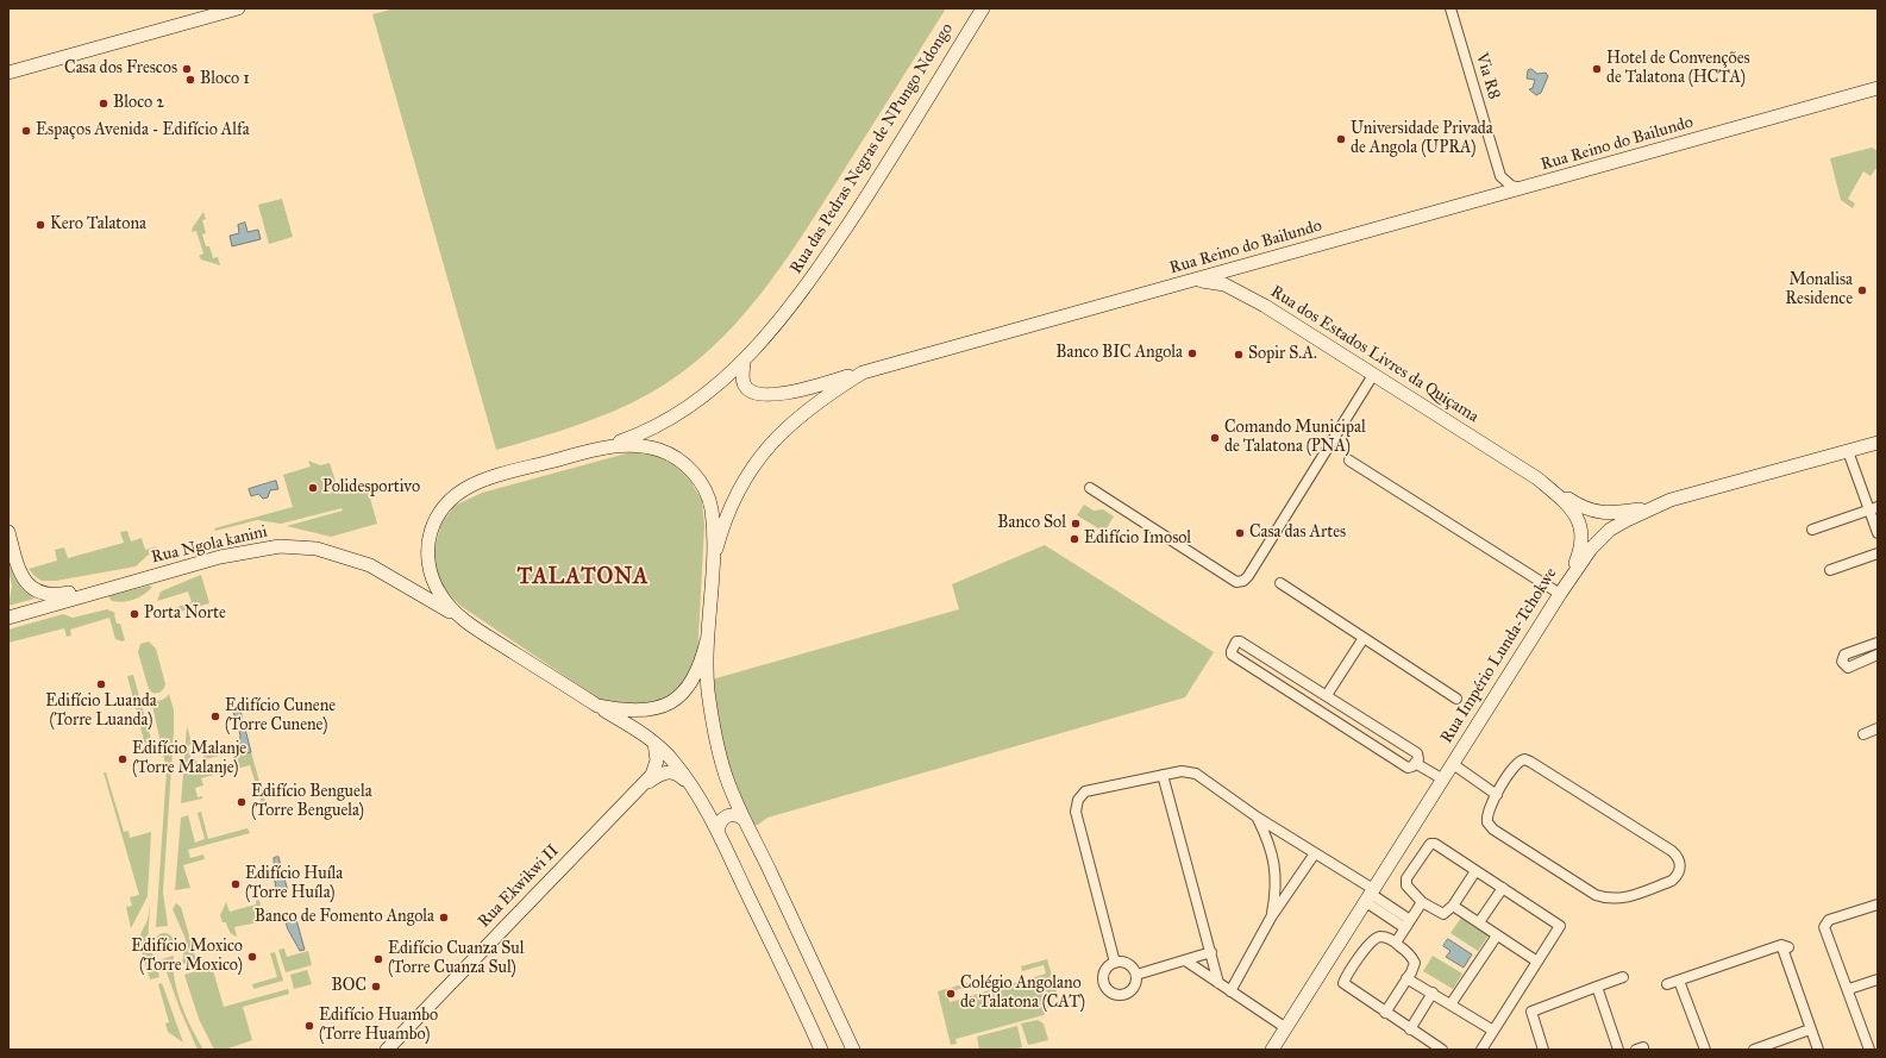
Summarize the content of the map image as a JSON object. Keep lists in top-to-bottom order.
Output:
{
  "streets": {
    "main road": [
      "Rua Reino do Bailundo",
      "Rua das Pedras Negras de NPungo Ndongo",
      "Rua dos Estados Livres da Quiçama",
      "Rua Ngola kanini",
      "Rua Império Lunda-Tchokwe",
      "Rua Ekwikwi II"
    ],
    "street": ["Via R8"]
  },
  "crossings": [
    ["Via R8", "Rua Reino do Bailundo"],
    ["Rua Reino do Bailundo", "Rua dos Estados Livres da Quiçama"],
    ["Rua dos Estados Livres da Quiçama", "Rua Império Lunda-Tchokwe"]
  ],
  "districts": ["TALATONA"],
  "places": [
    "Casa dos Frescos",
    "Hotel de Convenções de Talatona (HCTA)",
    "Bloco 1",
    "Bloco 2",
    "Espaços Avenida - Edifício Alfa",
    "Universidade Privada de Angola (UPRA)",
    "Kero Talatona",
    "Monalisa Residence",
    "Banco BIC Angola",
    "Sopir S.A.",
    "Comando Municipal de Talatona (PNA)",
    "Polidesportivo",
    "Banco Sol",
    "Casa das Artes",
    "Edifício Imosol",
    "Porta Norte",
    "Edifício Luanda (Torre Luanda)",
    "Edifício Cunene (Torre Cunene)",
    "Edifício Malanje (Torre Malanje)",
    "Edifício Benguela (Torre Benguela)",
    "Edifício Huíla (Torre Huíla)",
    "Banco de Fomento Angola",
    "Edifício Moxico (Torre Moxico)",
    "Edifício Cuanza Sul (Torre Cuanza Sul)",
    "BOC",
    "Colégio Angolano de Talatona (CAT)",
    "Edifício Huambo (Torre Huambo)"
  ]
}
